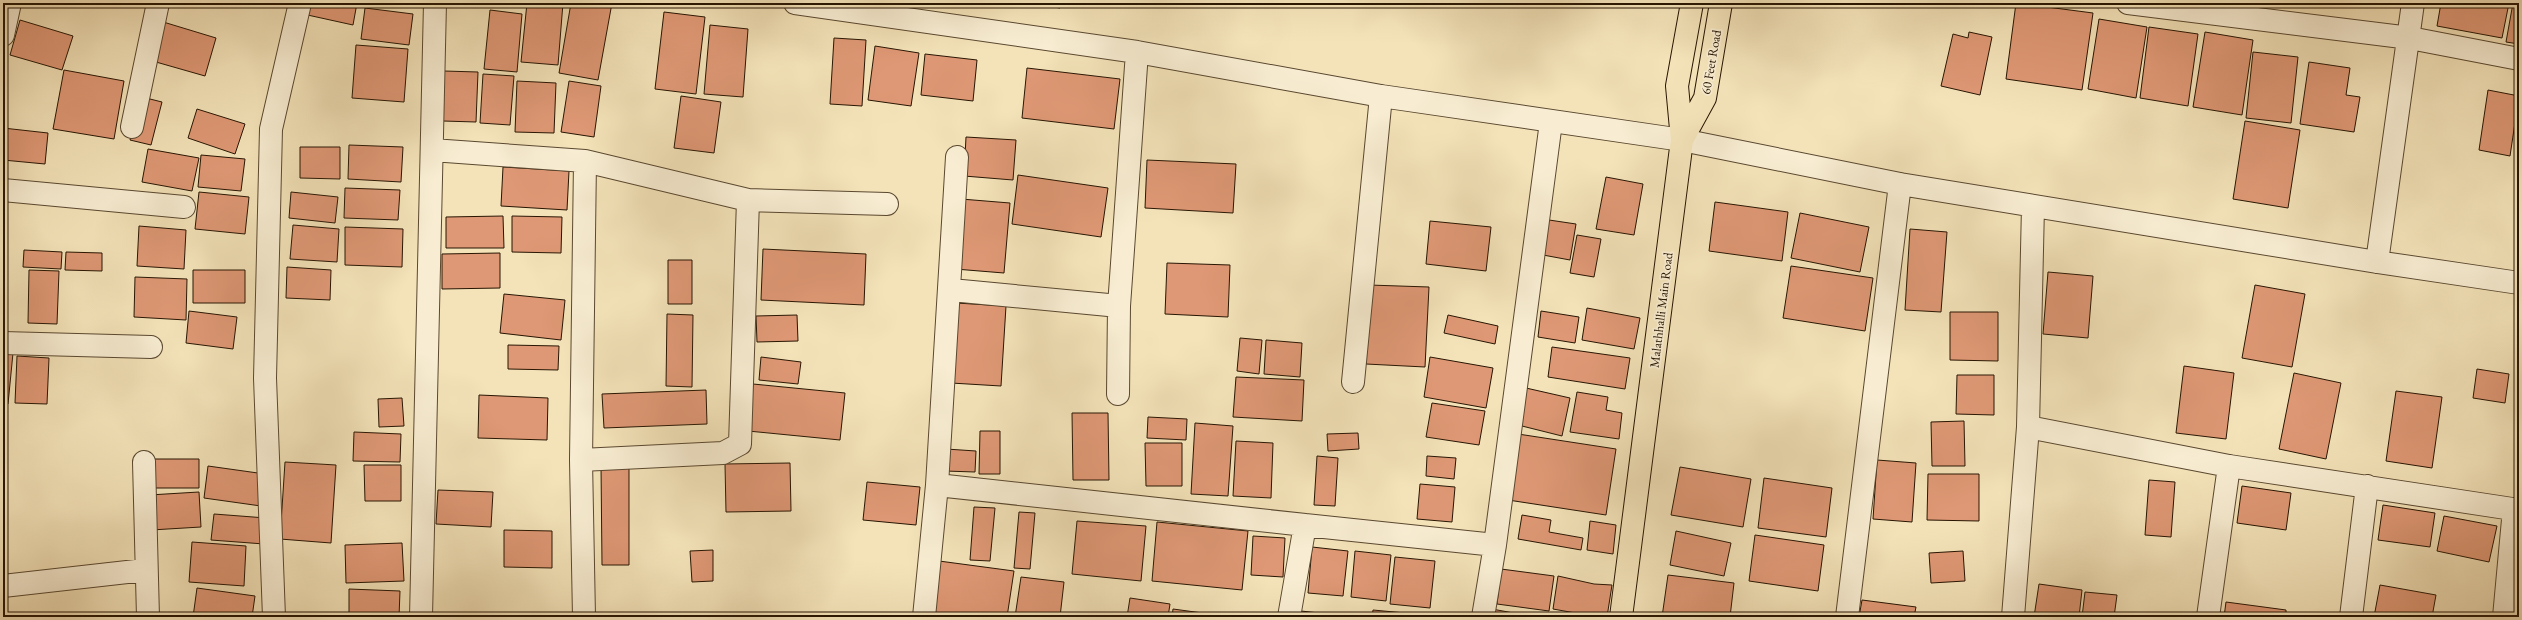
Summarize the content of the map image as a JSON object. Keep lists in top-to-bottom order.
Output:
{
  "streets": {
    "main road": ["60 Feet Road", "Malathhalli Main Road"]
  },
  "crossings": [
    ["60 Feet Road", "Malathhalli Main Road"]
  ]
}
